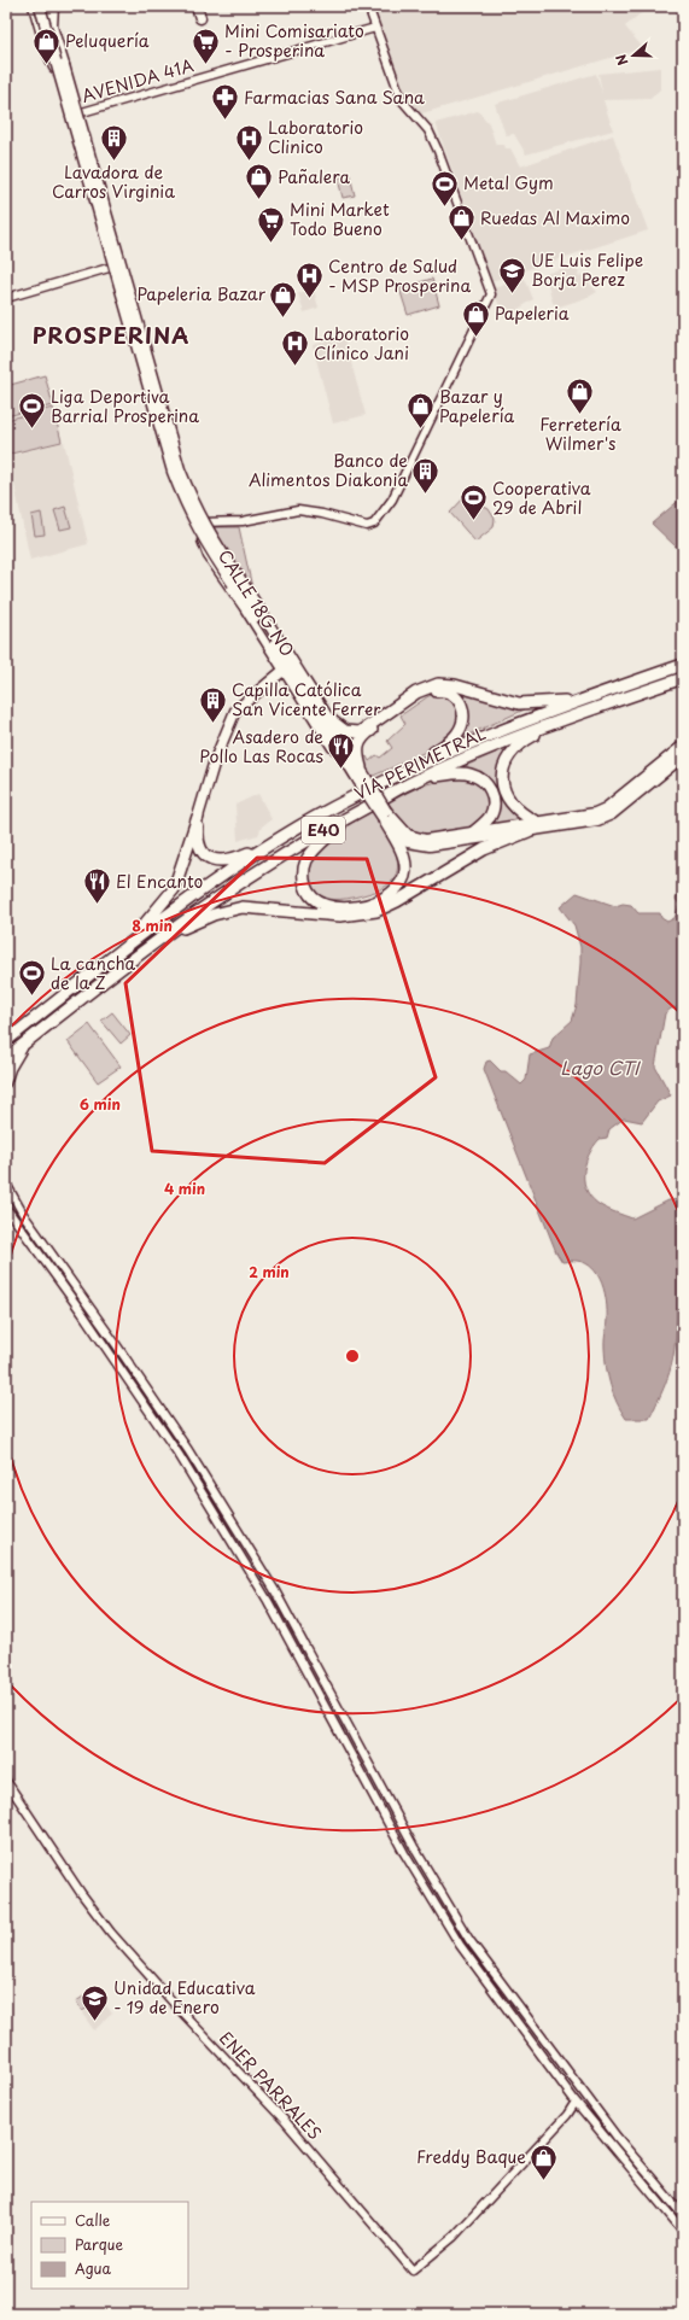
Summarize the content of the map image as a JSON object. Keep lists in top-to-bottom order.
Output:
{
  "streets": {
    "highway": ["VÍA PERIMETRAL", "E40"],
    "street": ["AVENIDA 41A", "CALLE 18G NO", "ENER PARRALES"]
  },
  "crossings": [
    ["AVENIDA 41A", "CALLE 18G NO"]
  ],
  "districts": ["PROSPERINA"],
  "water": ["Lago CTI"],
  "places": {
    "shop": [
      "Peluquería",
      "Pañalera",
      "Ruedas Al Maximo",
      "Papeleria Bazar",
      "Papeleria",
      "Ferretería Wilmer's",
      "Bazar y Papelería",
      "Freddy Baque"
    ],
    "supermarket": ["Mini Comisariato - Prosperina", "Mini Market Todo Bueno"],
    "pharmacy": ["Farmacias Sana Sana"],
    "hospital": ["Laboratorio Clinico", "Centro de Salud - MSP Prosperina", "Laboratorio Clínico Jani"],
    "building": ["Lavadora de Carros Virginia", "Banco de Alimentos Diakonia", "Capilla Católica San Vicente Ferrer"],
    "sports": [
      "Metal Gym",
      "Liga Deportiva Barrial Prosperina",
      "Cooperativa 29 de Abril",
      "La cancha de la Z"
    ],
    "school or university": ["UE Luis Felipe Borja Perez", "Unidad Educativa - 19 de Enero"],
    "restaurant": ["Asadero de Pollo Las Rocas", "El Encanto"]
  },
  "legend": ["Calle", "Parque", "Agua"],
  "north": "left",
  "rings": [
    "8 min",
    "6 min",
    "4 min",
    "2 min"
  ]
}
